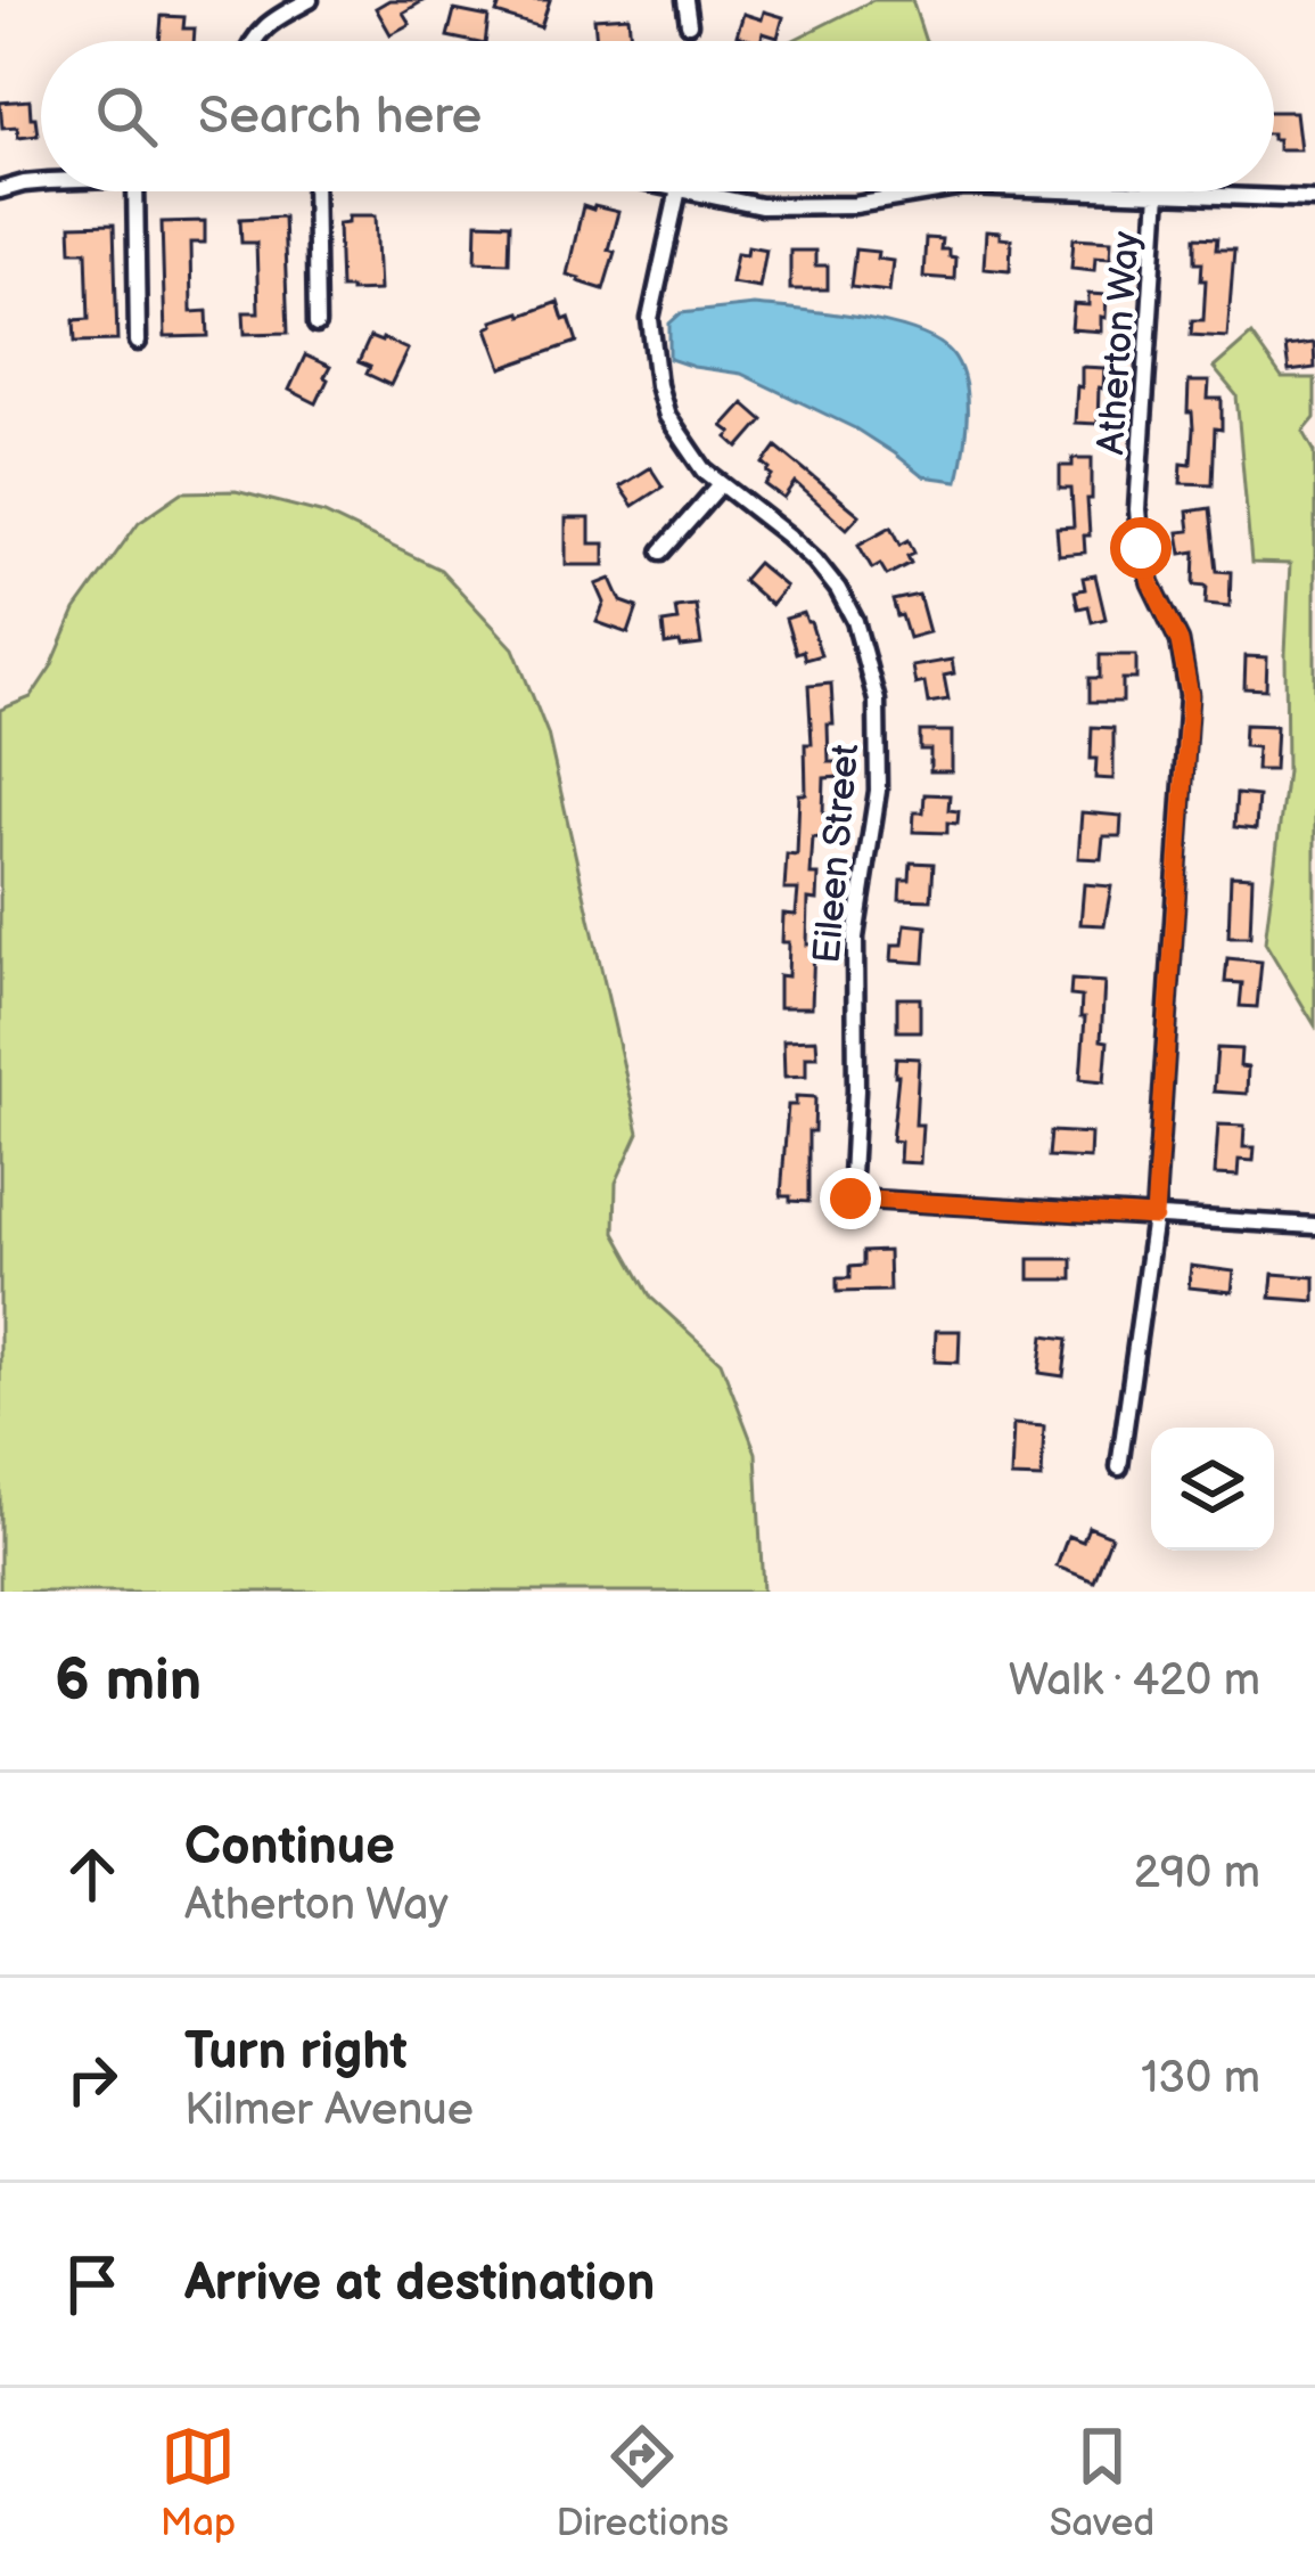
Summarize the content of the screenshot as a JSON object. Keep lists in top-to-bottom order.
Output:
{
  "streets": {
    "street": ["Atherton Way", "Eileen Street"]
  },
  "crossings": [
    ["Atherton Way", "Eileen Street"]
  ],
  "page": {
    "search": "Search here",
    "heading": ["6 min", "Walk · 420 m"],
    "list": [
      ["Continue", "Atherton Way", "290 m"],
      ["Turn right", "Kilmer Avenue", "130 m"],
      "Arrive at destination"
    ],
    "nav": ["Map", "Directions", "Saved"]
  }
}
